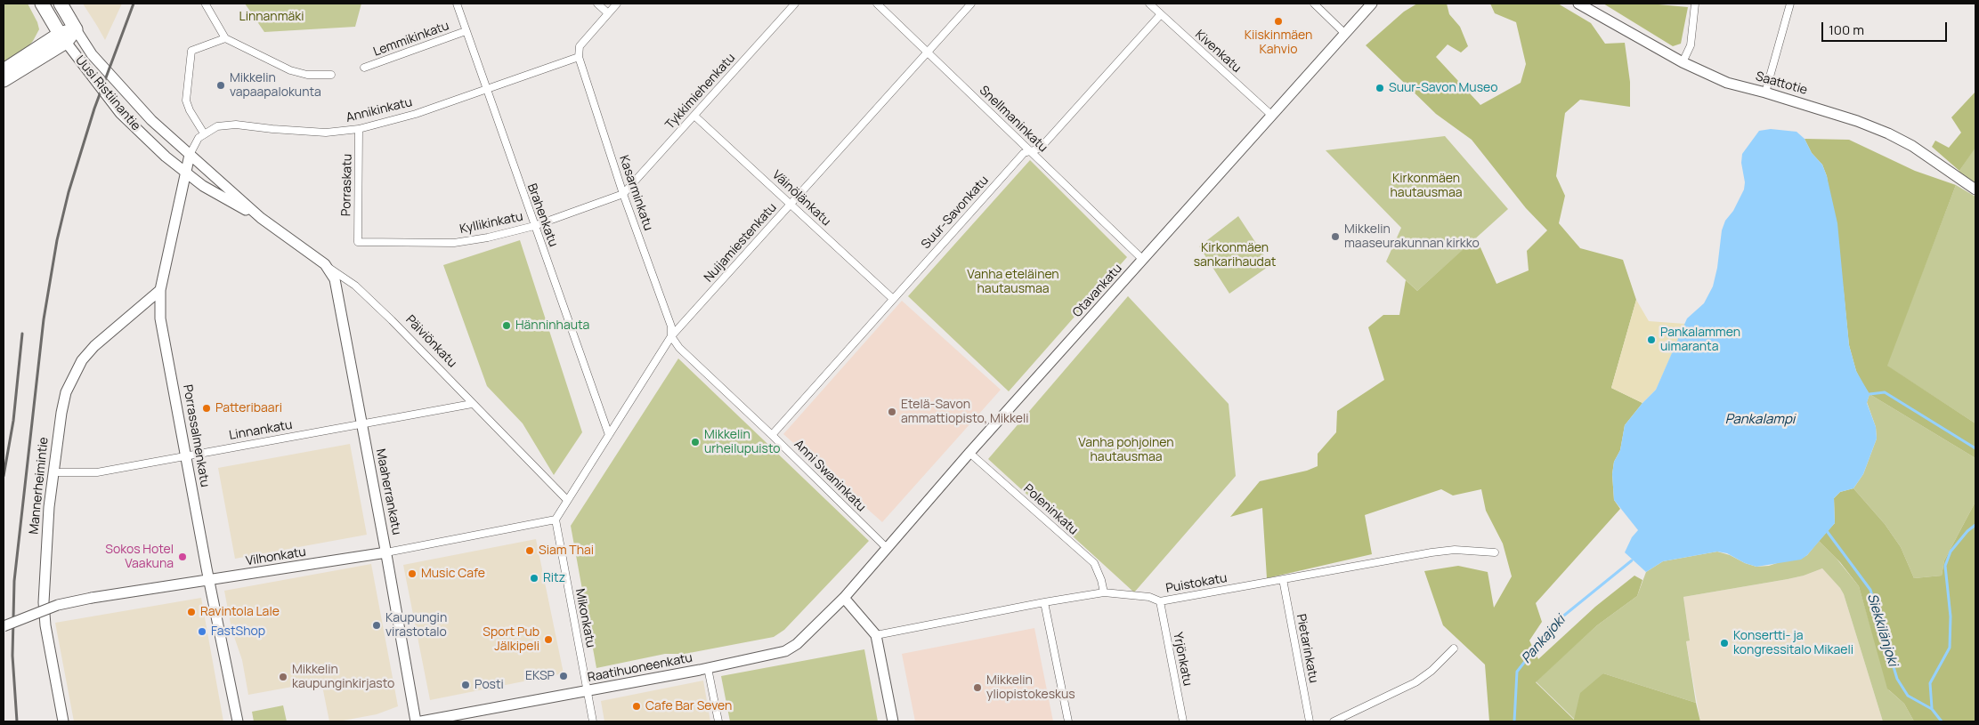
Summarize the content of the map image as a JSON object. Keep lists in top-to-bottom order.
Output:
{
  "streets": {
    "highway": ["Uusi Ristiinantie"],
    "main road": [
      "Saattotie",
      "Otavankatu",
      "Päiviönkatu",
      "Porrassalmenkatu",
      "Mannerheimintie",
      "Maaherrankatu",
      "Vilhonkatu",
      "Raatihuoneenkatu"
    ],
    "street": [
      "Lemmikinkatu",
      "Kivenkatu",
      "Tykkimiehenkatu",
      "Annikinkatu",
      "Snellmaninkatu",
      "Porraskatu",
      "Kasarminkatu",
      "Väinölänkatu",
      "Suur-Savonkatu",
      "Brahenkatu",
      "Kyllikinkatu",
      "Nuijamiestenkatu",
      "Linnankatu",
      "Anni Swaninkatu",
      "Poleninkatu",
      "Puistokatu",
      "Mikonkatu",
      "Pietarinkatu",
      "Yrjönkatu"
    ]
  },
  "crossings": [
    ["Lemmikinkatu", "Brahenkatu"],
    ["Kivenkatu", "Suur-Savonkatu"],
    ["Kivenkatu", "Otavankatu"],
    ["Tykkimiehenkatu", "Kasarminkatu"],
    ["Tykkimiehenkatu", "Väinölänkatu"],
    ["Tykkimiehenkatu", "Kyllikinkatu"],
    ["Uusi Ristiinantie", "Päiviönkatu"],
    ["Uusi Ristiinantie", "Porrassalmenkatu"],
    ["Annikinkatu", "Porraskatu"],
    ["Annikinkatu", "Kasarminkatu"],
    ["Annikinkatu", "Brahenkatu"],
    ["Snellmaninkatu", "Suur-Savonkatu"],
    ["Snellmaninkatu", "Nuijamiestenkatu"],
    ["Snellmaninkatu", "Otavankatu"],
    ["Porraskatu", "Kyllikinkatu"],
    ["Kasarminkatu", "Kyllikinkatu"],
    ["Kasarminkatu", "Nuijamiestenkatu"],
    ["Kasarminkatu", "Anni Swaninkatu"],
    ["Väinölänkatu", "Suur-Savonkatu"],
    ["Väinölänkatu", "Nuijamiestenkatu"],
    ["Suur-Savonkatu", "Anni Swaninkatu"],
    ["Brahenkatu", "Kyllikinkatu"],
    ["Brahenkatu", "Nuijamiestenkatu"],
    ["Nuijamiestenkatu", "Päiviönkatu"],
    ["Nuijamiestenkatu", "Anni Swaninkatu"],
    ["Nuijamiestenkatu", "Vilhonkatu"],
    ["Nuijamiestenkatu", "Mikonkatu"],
    ["Otavankatu", "Anni Swaninkatu"],
    ["Otavankatu", "Poleninkatu"],
    ["Otavankatu", "Raatihuoneenkatu"],
    ["Päiviönkatu", "Linnankatu"],
    ["Päiviönkatu", "Porrassalmenkatu"],
    ["Päiviönkatu", "Maaherrankatu"],
    ["Linnankatu", "Porrassalmenkatu"],
    ["Linnankatu", "Mannerheimintie"],
    ["Linnankatu", "Maaherrankatu"],
    ["Porrassalmenkatu", "Mannerheimintie"],
    ["Porrassalmenkatu", "Vilhonkatu"],
    ["Maaherrankatu", "Vilhonkatu"],
    ["Poleninkatu", "Puistokatu"],
    ["Vilhonkatu", "Mikonkatu"],
    ["Puistokatu", "Pietarinkatu"],
    ["Puistokatu", "Yrjönkatu"],
    ["Mikonkatu", "Raatihuoneenkatu"]
  ],
  "water": ["Pankalampi", "Siekkilänjoki", "Pankajoki"],
  "parks": [
    "Linnanmäki",
    "Kirkonmäen hautausmaa",
    "Kirkonmäen sankarihaudat",
    "Vanha eteläinen hautausmaa",
    "Vanha pohjoinen hautausmaa"
  ],
  "places": [
    "Kiiskinmäen Kahvio",
    "Mikkelin vapaapalokunta",
    "Suur-Savon Museo",
    "Mikkelin maaseurakunnan kirkko",
    "Hänninhauta",
    "Pankalammen uimaranta",
    "Patteribaari",
    "Etelä-Savon ammattiopisto, Mikkeli",
    "Mikkelin urheilupuisto",
    "Siam Thai",
    "Sokos Hotel Vaakuna",
    "Music Cafe",
    "Ritz",
    "Ravintola Lale",
    "Kaupungin virastotalo",
    "FastShop",
    "Sport Pub Jälkipeli",
    "Konsertti- ja kongressitalo Mikaeli",
    "EKSP",
    "Mikkelin kaupunginkirjasto",
    "Posti",
    "Mikkelin yliopistokeskus",
    "Cafe Bar Seven"
  ],
  "scale_bar": "100 m"
}
